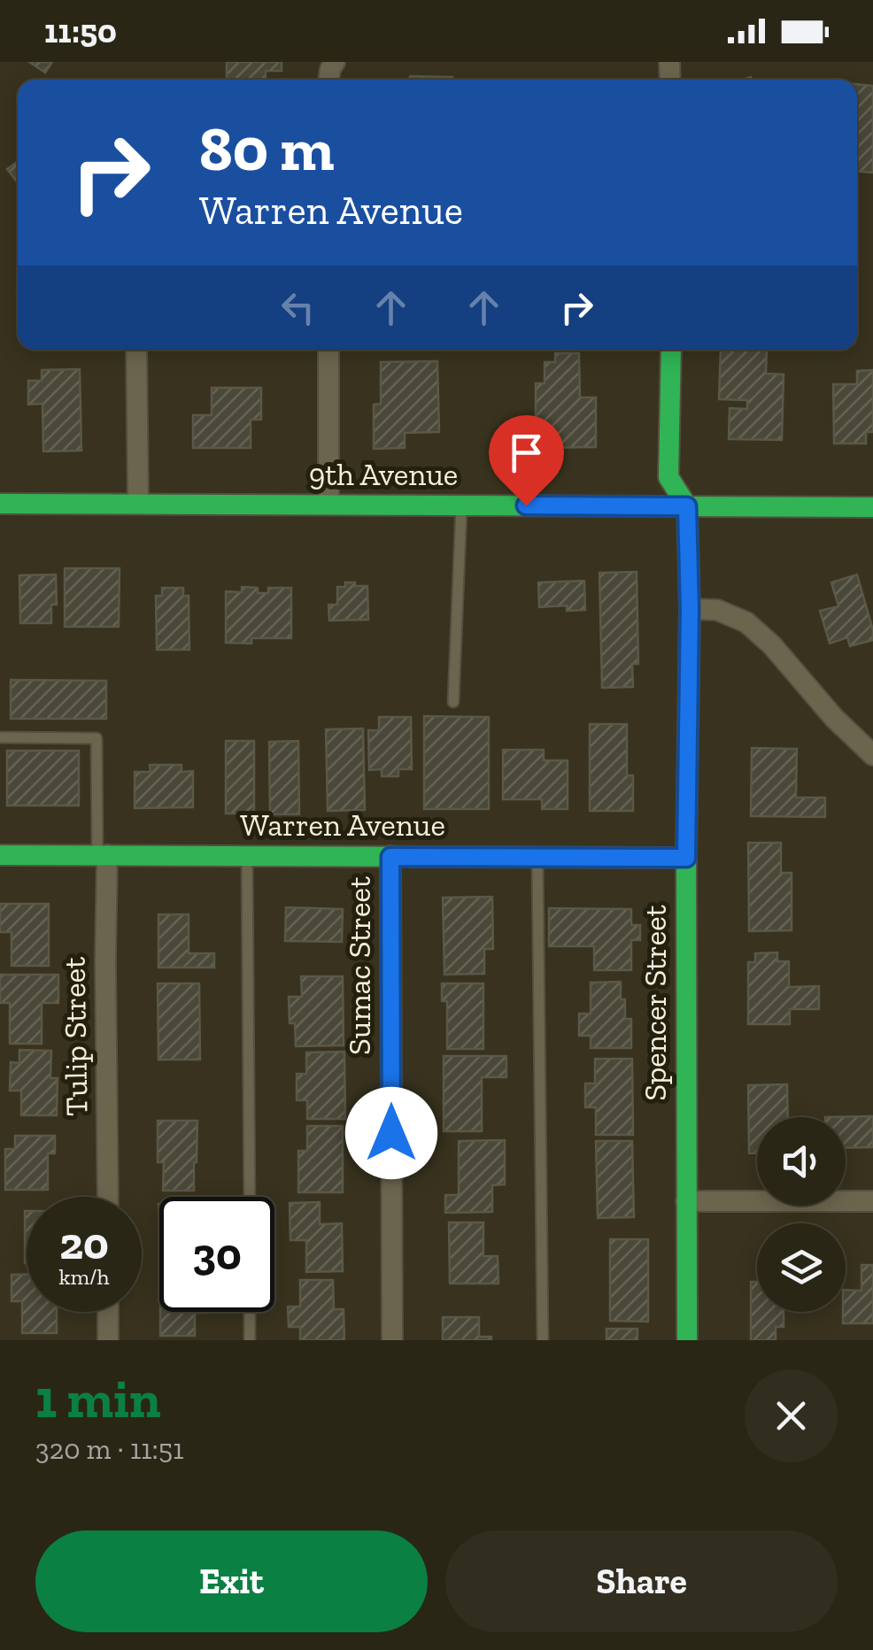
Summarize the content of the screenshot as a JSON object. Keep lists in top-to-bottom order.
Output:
{
  "streets": {
    "street": [
      "9th Avenue",
      "Warren Avenue",
      "Sumac Street",
      "Spencer Street",
      "Tulip Street"
    ]
  },
  "crossings": [
    ["9th Avenue", "Spencer Street"],
    ["Warren Avenue", "Sumac Street"],
    ["Warren Avenue", "Spencer Street"],
    ["Warren Avenue", "Tulip Street"]
  ],
  "page": {
    "status": "11:50",
    "turn": ["80 m", "Warren Avenue"],
    "speed": "20 km/h",
    "limit": "30",
    "heading": ["1 min", "320 m · 11:51"],
    "buttons": ["Exit", "Share"]
  }
}
